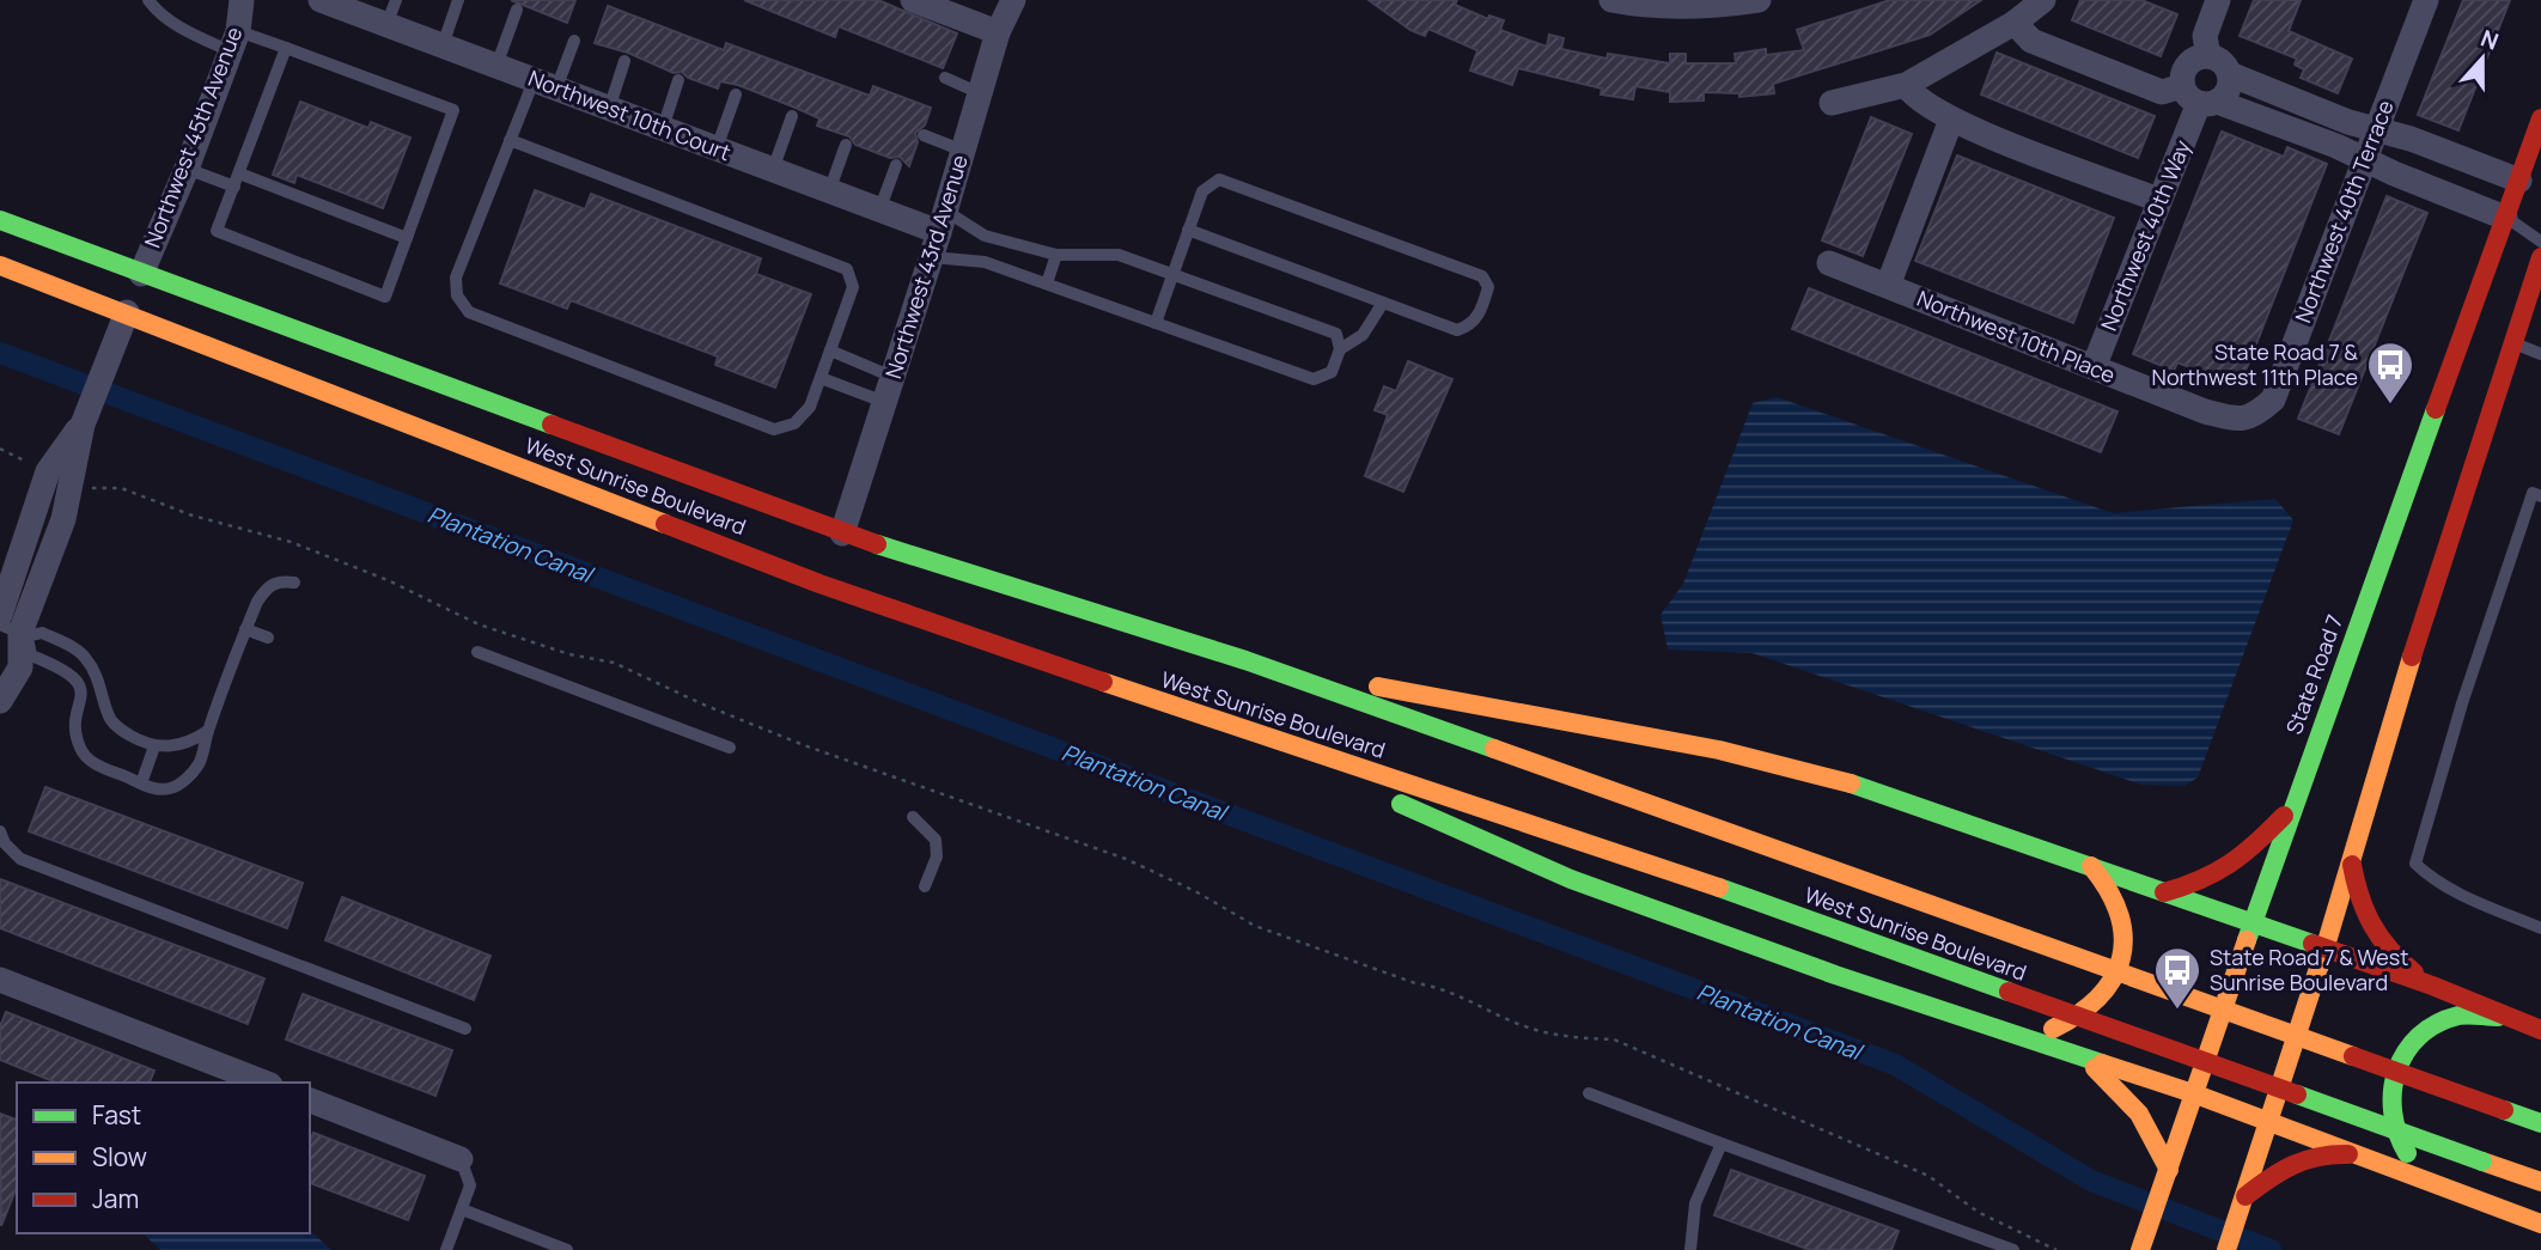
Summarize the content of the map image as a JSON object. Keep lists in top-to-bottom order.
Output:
{
  "streets": {
    "main road": ["West Sunrise Boulevard", "State Road 7"],
    "street": [
      "Northwest 10th Court",
      "Northwest 45th Avenue",
      "Northwest 40th Terrace",
      "Northwest 40th Way",
      "Northwest 43rd Avenue",
      "Northwest 10th Place"
    ]
  },
  "crossings": [
    ["Northwest 10th Court", "Northwest 43rd Avenue"],
    ["Northwest 45th Avenue", "West Sunrise Boulevard"],
    ["Northwest 40th Terrace", "Northwest 10th Place"],
    ["Northwest 40th Way", "Northwest 10th Place"],
    ["Northwest 43rd Avenue", "West Sunrise Boulevard"]
  ],
  "water": ["Plantation Canal"],
  "places": {
    "bus stop": ["State Road 7 & Northwest 11th Place", "State Road 7 & West Sunrise Boulevard"]
  },
  "legend": ["Fast", "Slow", "Jam"],
  "north": "top"
}
